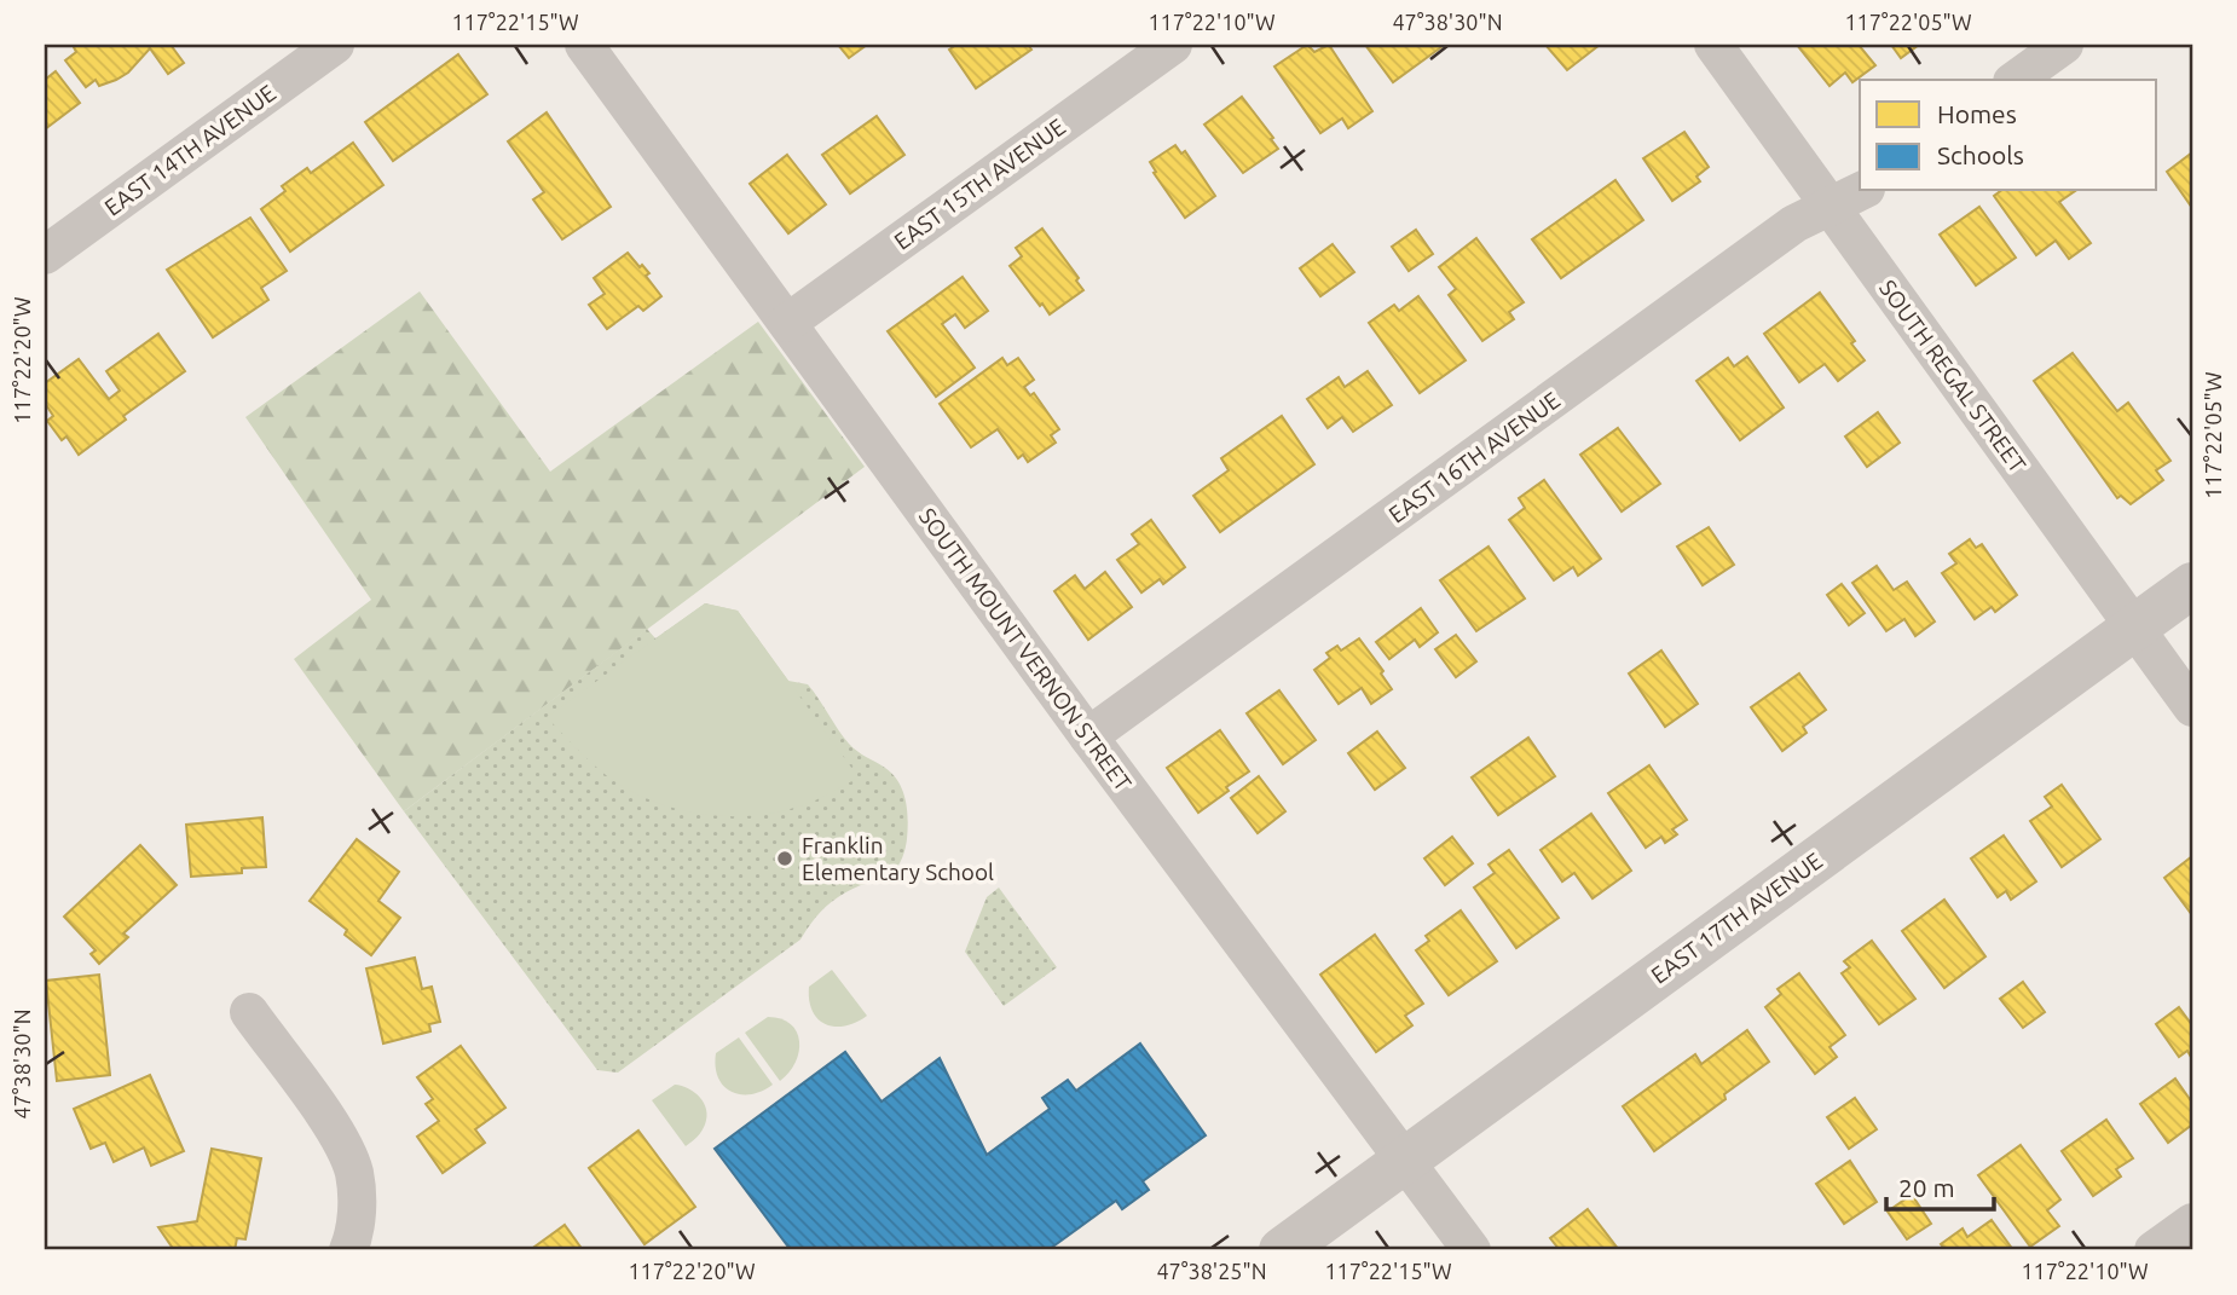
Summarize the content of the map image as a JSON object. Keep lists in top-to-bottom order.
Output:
{
  "streets": {
    "street": [
      "EAST 14TH AVENUE",
      "EAST 15TH AVENUE",
      "SOUTH REGAL STREET",
      "EAST 16TH AVENUE",
      "SOUTH MOUNT VERNON STREET",
      "EAST 17TH AVENUE"
    ]
  },
  "crossings": [
    ["EAST 15TH AVENUE", "SOUTH MOUNT VERNON STREET"],
    ["SOUTH REGAL STREET", "EAST 16TH AVENUE"],
    ["SOUTH REGAL STREET", "EAST 17TH AVENUE"],
    ["EAST 16TH AVENUE", "SOUTH MOUNT VERNON STREET"],
    ["SOUTH MOUNT VERNON STREET", "EAST 17TH AVENUE"]
  ],
  "places": ["Franklin Elementary School"],
  "legend": ["Homes", "Schools"],
  "scale_bar": "20 m",
  "coordinates": [
    "117°22'15\"W",
    "117°22'10\"W",
    "47°38'30\"N",
    "117°22'05\"W",
    "117°22'20\"W",
    "47°38'25\"N"
  ]
}
